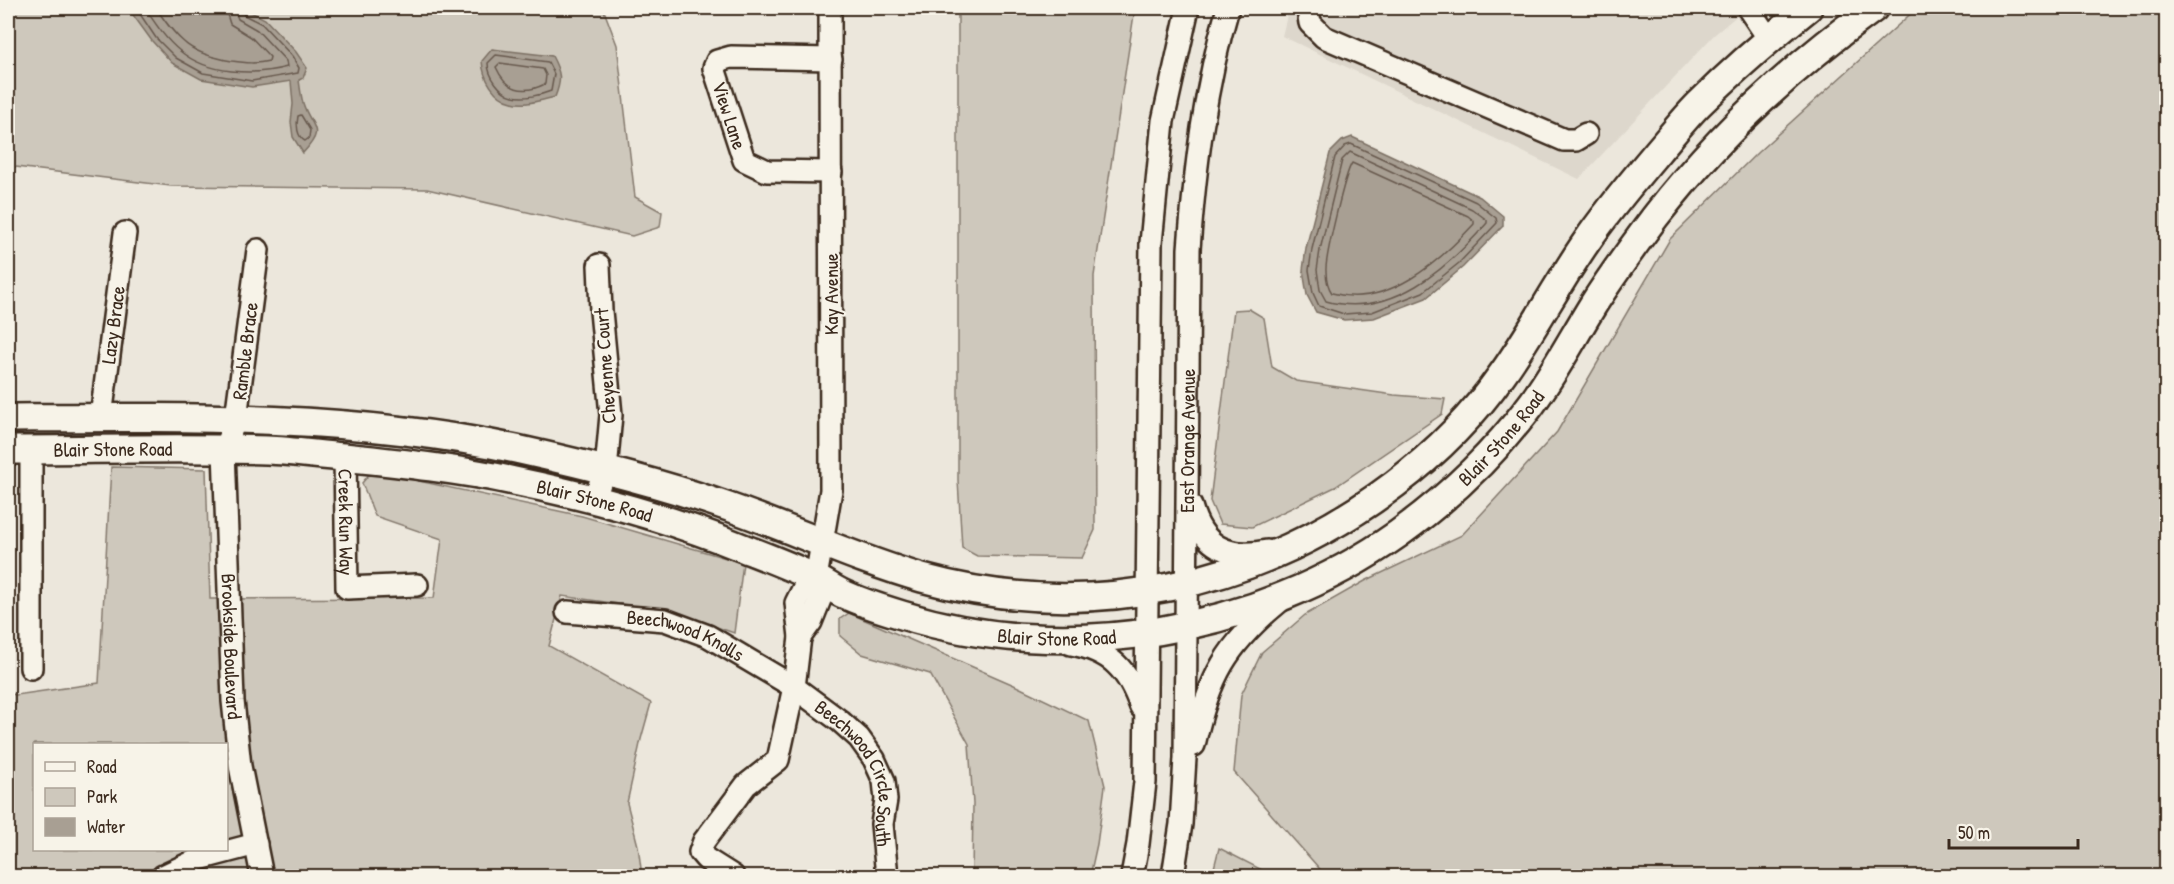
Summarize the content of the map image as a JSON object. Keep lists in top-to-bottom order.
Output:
{
  "streets": {
    "main road": ["Blair Stone Road"],
    "street": [
      "View Lane",
      "Kay Avenue",
      "Lazy Brace",
      "Ramble Brace",
      "Cheyenne Court",
      "East Orange Avenue",
      "Creek Run Way",
      "Beechwood Knolls",
      "Brookside Boulevard",
      "Beechwood Circle South"
    ]
  },
  "crossings": [
    ["View Lane", "Kay Avenue"],
    ["Kay Avenue", "Blair Stone Road"],
    ["Kay Avenue", "Beechwood Knolls"],
    ["Kay Avenue", "Beechwood Circle South"],
    ["Lazy Brace", "Blair Stone Road"],
    ["Ramble Brace", "Blair Stone Road"],
    ["Ramble Brace", "Brookside Boulevard"],
    ["Cheyenne Court", "Blair Stone Road"],
    ["Blair Stone Road", "East Orange Avenue"],
    ["Blair Stone Road", "Creek Run Way"],
    ["Blair Stone Road", "Brookside Boulevard"],
    ["Beechwood Knolls", "Beechwood Circle South"]
  ],
  "legend": ["Road", "Park", "Water"],
  "scale_bar": "50 m"
}
